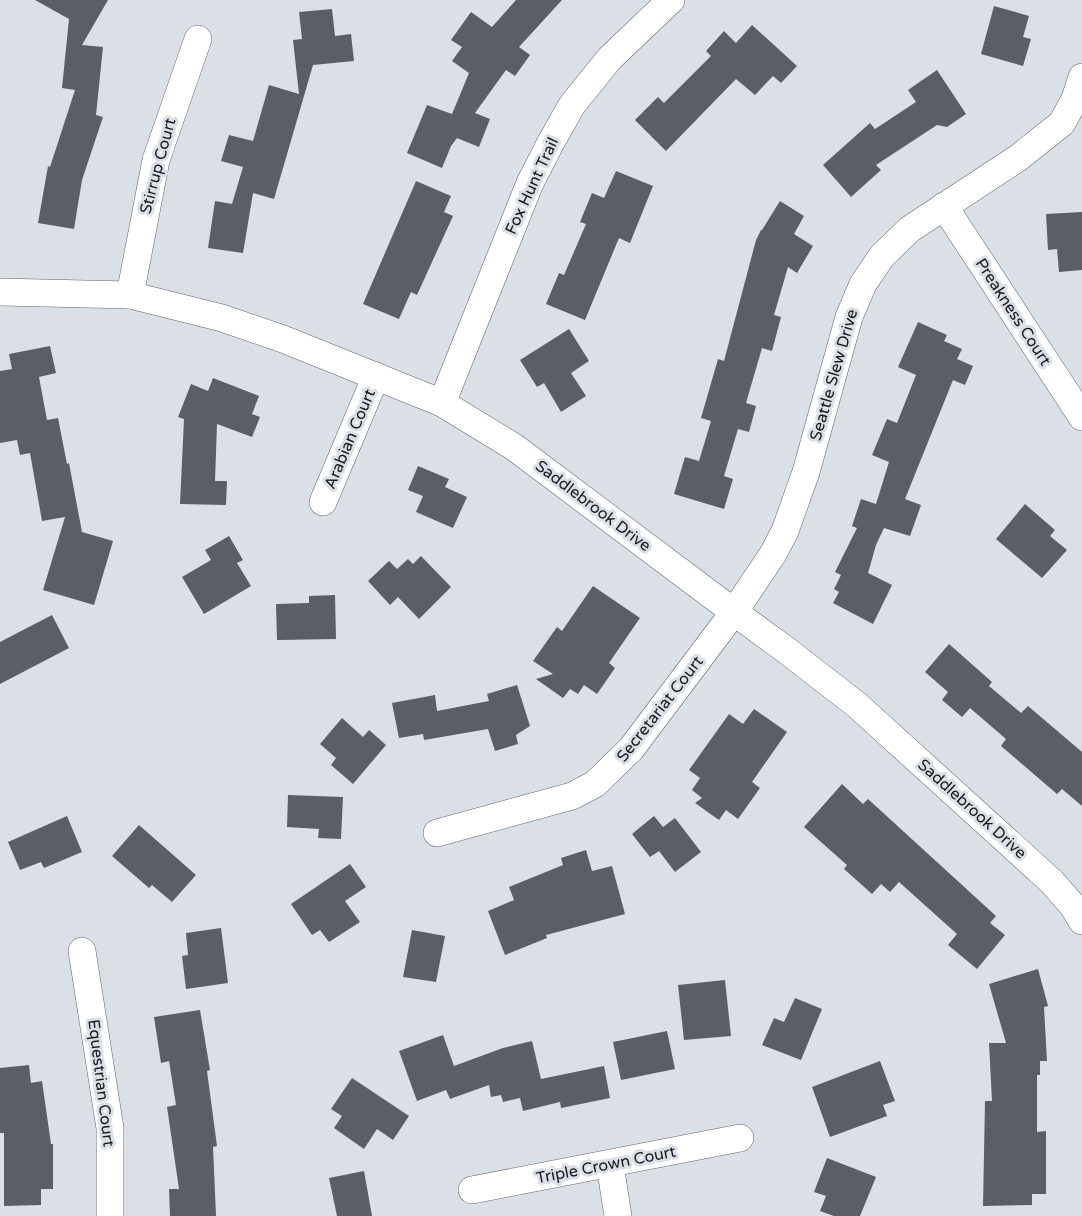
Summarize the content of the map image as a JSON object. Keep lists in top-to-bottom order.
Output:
{
  "streets": {
    "street": [
      "Stirrup Court",
      "Fox Hunt Trail",
      "Preakness Court",
      "Seattle Slew Drive",
      "Arabian Court",
      "Saddlebrook Drive",
      "Secretariat Court",
      "Equestrian Court",
      "Triple Crown Court"
    ]
  },
  "crossings": [
    ["Stirrup Court", "Saddlebrook Drive"],
    ["Fox Hunt Trail", "Saddlebrook Drive"],
    ["Preakness Court", "Seattle Slew Drive"],
    ["Seattle Slew Drive", "Saddlebrook Drive"],
    ["Seattle Slew Drive", "Secretariat Court"],
    ["Arabian Court", "Saddlebrook Drive"],
    ["Saddlebrook Drive", "Secretariat Court"]
  ]
}
